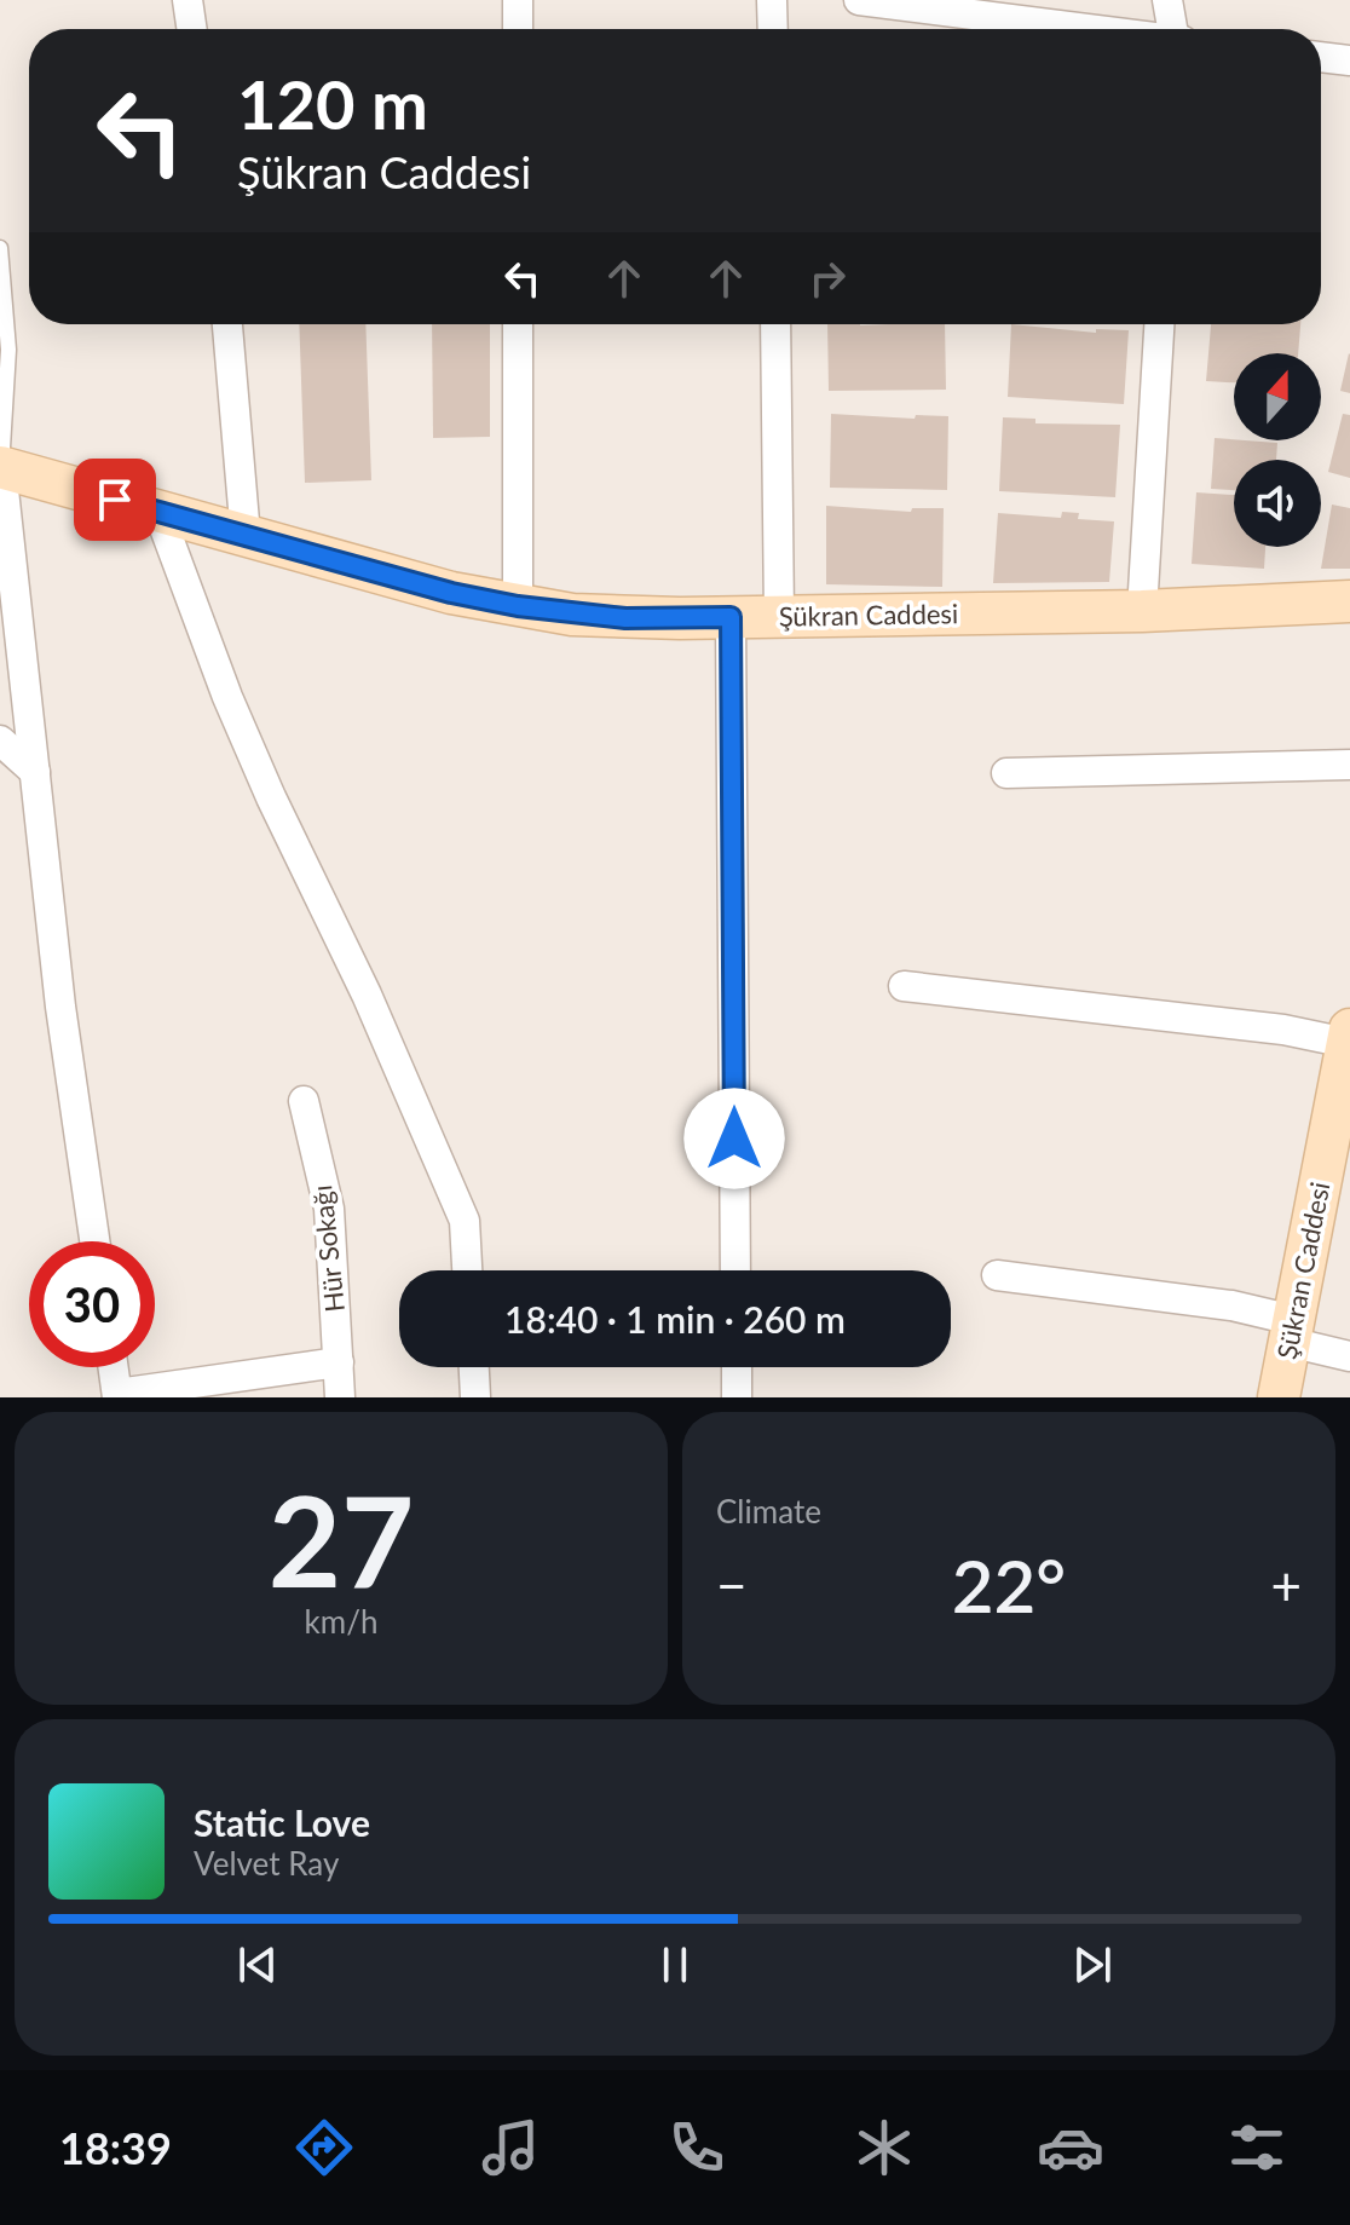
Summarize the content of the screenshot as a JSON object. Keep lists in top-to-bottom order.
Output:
{
  "streets": {
    "street": ["Şükran Caddesi", "Hür Sokağı"]
  },
  "north": "top",
  "page": {
    "turn": ["120 m", "Şükran Caddesi"],
    "limit": "30",
    "trip": "18:40 · 1 min · 260 m",
    "tile": [
      ["27", "km/h"],
      "Climate"
    ],
    "heat": ["−", "22°", "+"],
    "song": ["Static Love", "Velvet Ray"],
    "tabs": "18:39"
  }
}
